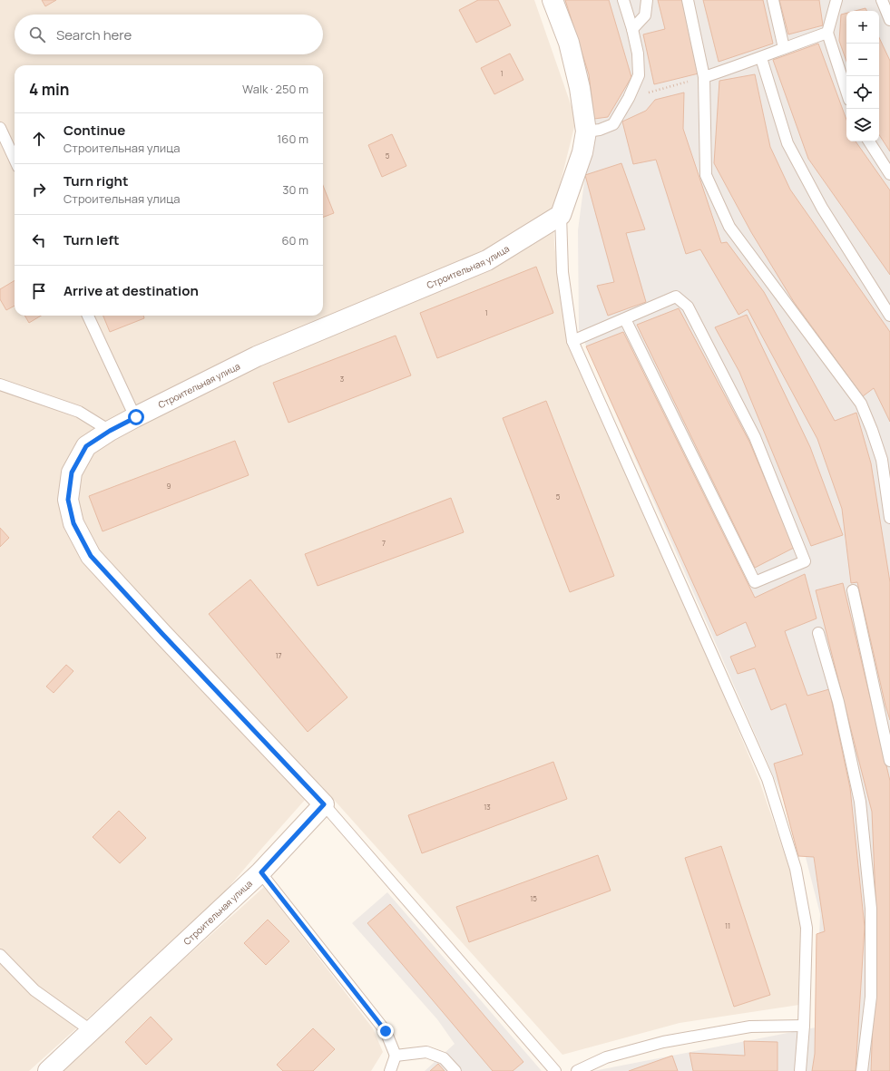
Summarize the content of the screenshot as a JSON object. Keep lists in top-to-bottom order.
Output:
{
  "streets": {
    "street": ["Строительная улица"]
  },
  "house_numbers": [
    "1",
    "5",
    "1",
    "3",
    "9",
    "5",
    "7",
    "17",
    "13",
    "15",
    "11"
  ],
  "page": {
    "map_buttons": ["+", "−"],
    "search": "Search here",
    "heading": ["4 min", "Walk · 250 m"],
    "list": [
      ["Continue", "Строительная улица", "160 m"],
      ["Turn right", "Строительная улица", "30 m"],
      ["Turn left", "60 m"],
      "Arrive at destination"
    ]
  }
}
